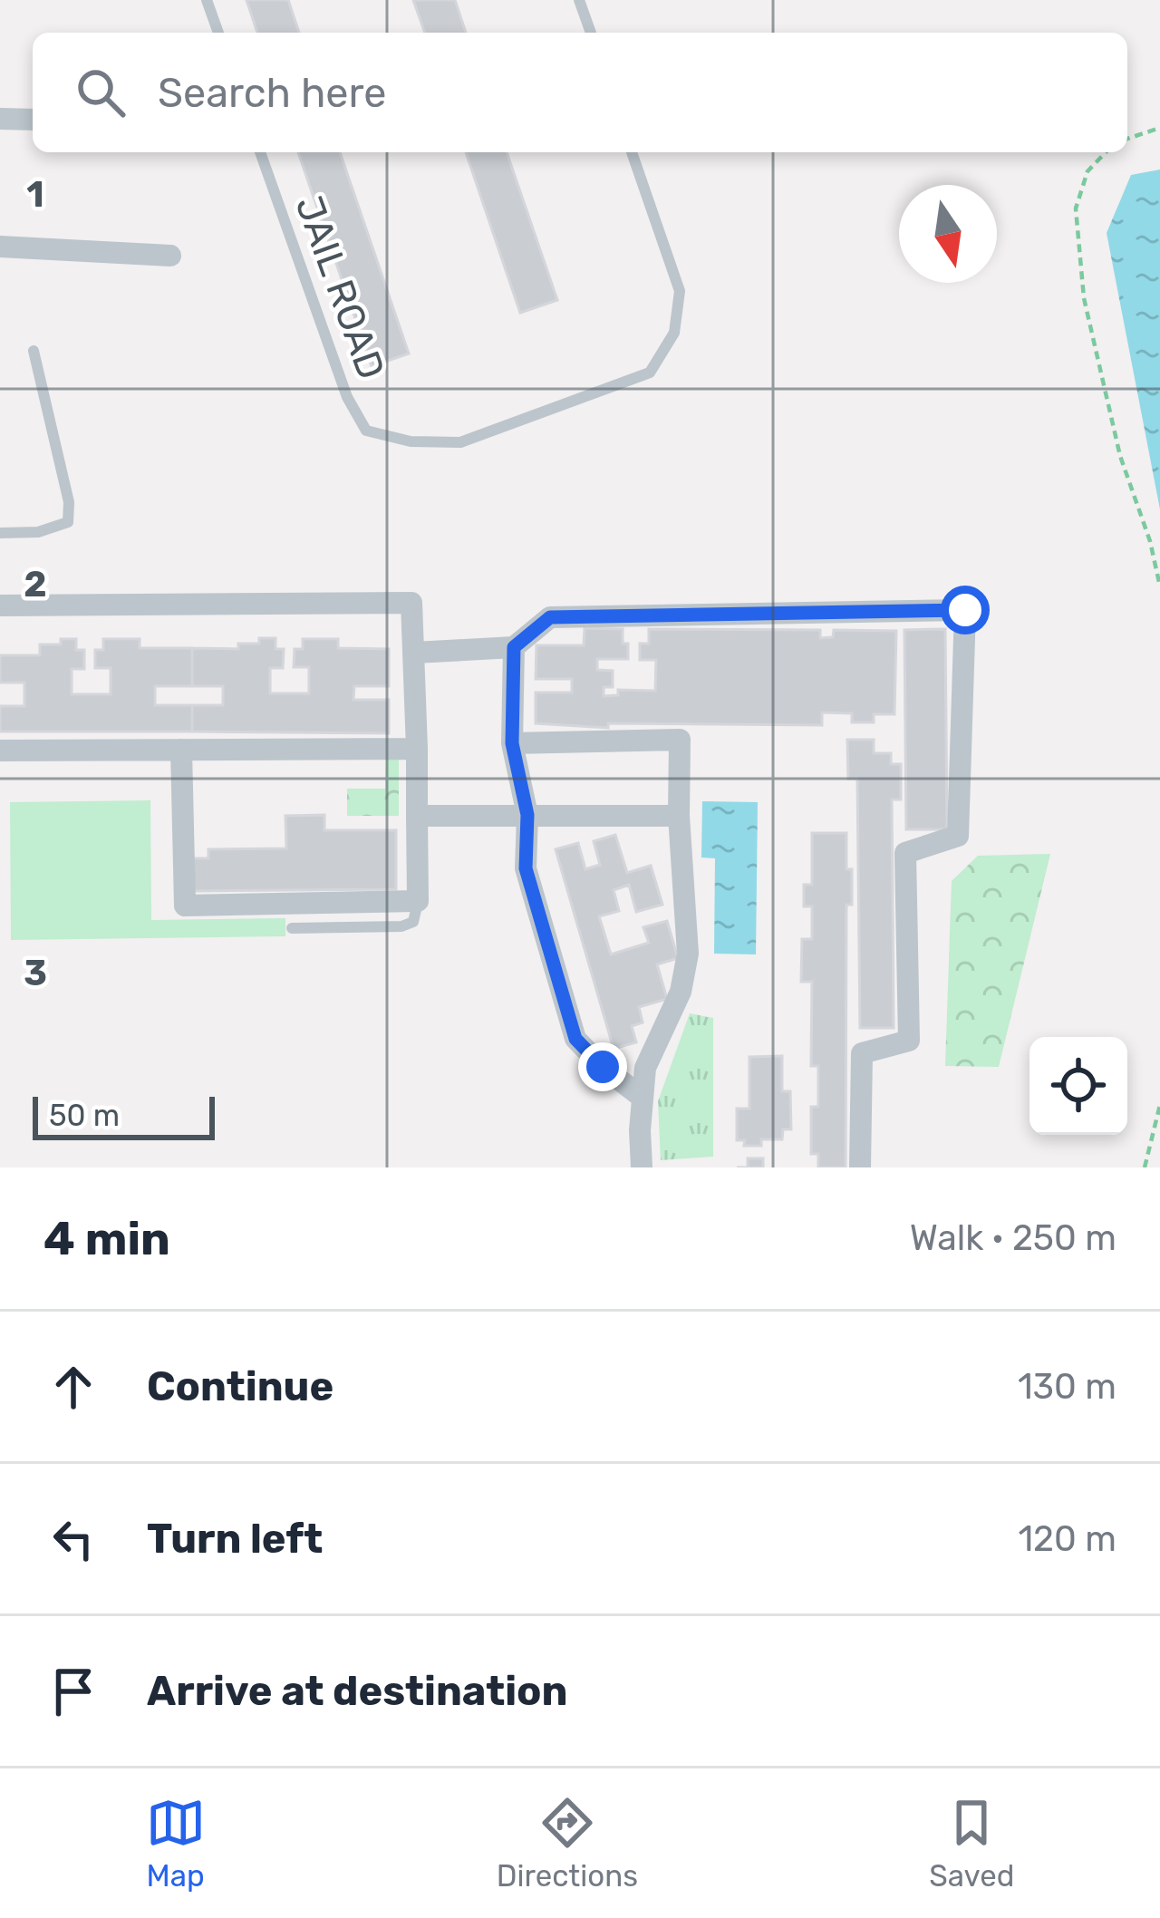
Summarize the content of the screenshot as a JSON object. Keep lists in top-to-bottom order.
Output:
{
  "streets": {
    "lane": ["JAIL ROAD"]
  },
  "scale_bar": "50 m",
  "north": "bottom",
  "page": {
    "search": "Search here",
    "scale": "50 m",
    "heading": ["4 min", "Walk · 250 m"],
    "list": [
      ["Continue", "130 m"],
      ["Turn left", "120 m"],
      "Arrive at destination"
    ],
    "nav": ["Map", "Directions", "Saved"]
  },
  "grid": {
    "rows": ["1", "2", "3"]
  }
}
